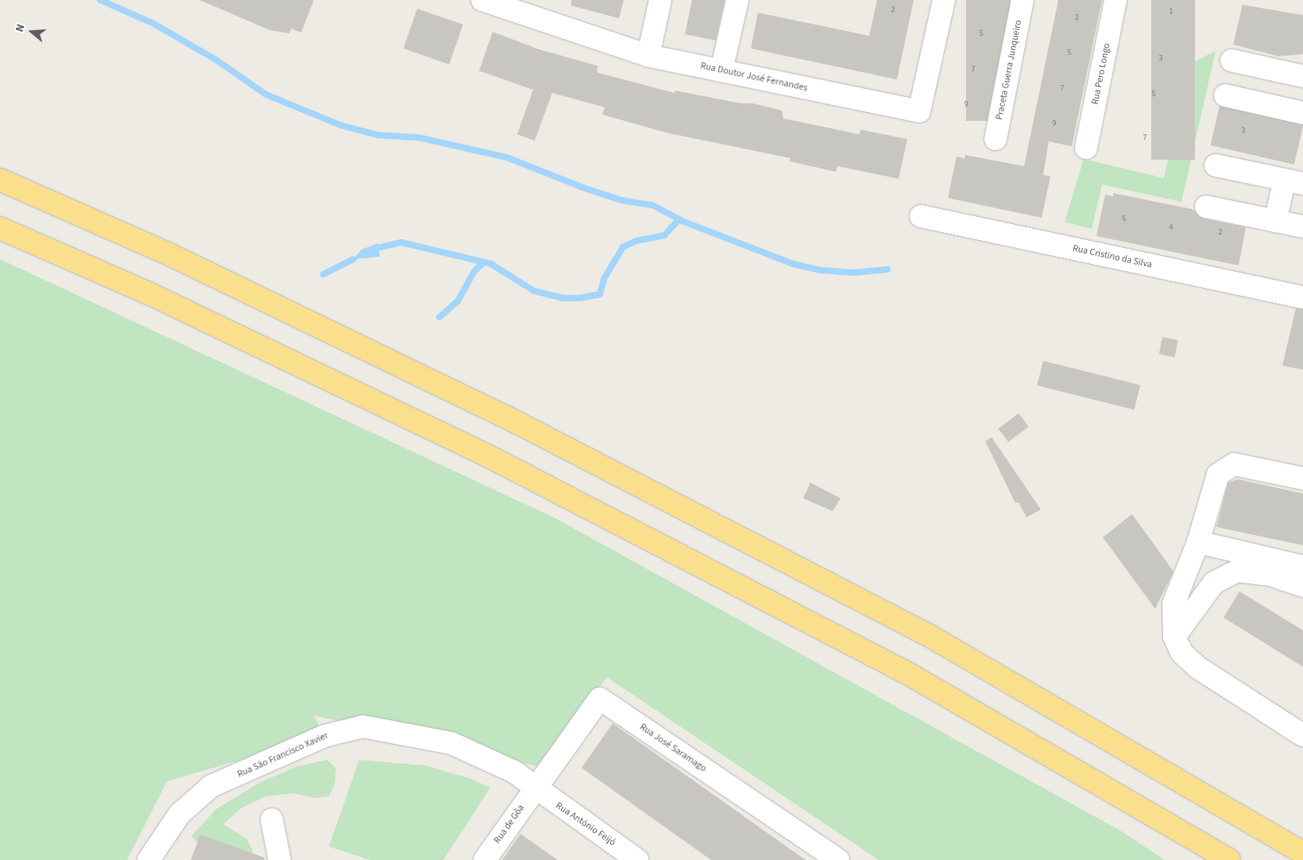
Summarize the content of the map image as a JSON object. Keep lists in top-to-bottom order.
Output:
{
  "streets": {
    "street": [
      "Praceta Guerra Junqueiro",
      "Rua Pero Longo",
      "Rua Doutor José Fernandes",
      "Rua Cristino da Silva",
      "Rua José Saramago",
      "Rua São Francisco Xavier",
      "Rua de Gôa",
      "Rua António Feijó"
    ]
  },
  "crossings": [
    ["Rua José Saramago", "Rua São Francisco Xavier"],
    ["Rua José Saramago", "Rua de Gôa"],
    ["Rua José Saramago", "Rua António Feijó"],
    ["Rua São Francisco Xavier", "Rua de Gôa"],
    ["Rua São Francisco Xavier", "Rua António Feijó"],
    ["Rua de Gôa", "Rua António Feijó"]
  ],
  "house_numbers": [
    "2",
    "1",
    "3",
    "5",
    "5",
    "3",
    "7",
    "7",
    "5",
    "9",
    "9",
    "3",
    "7",
    "6",
    "4",
    "2"
  ],
  "north": "left"
}
